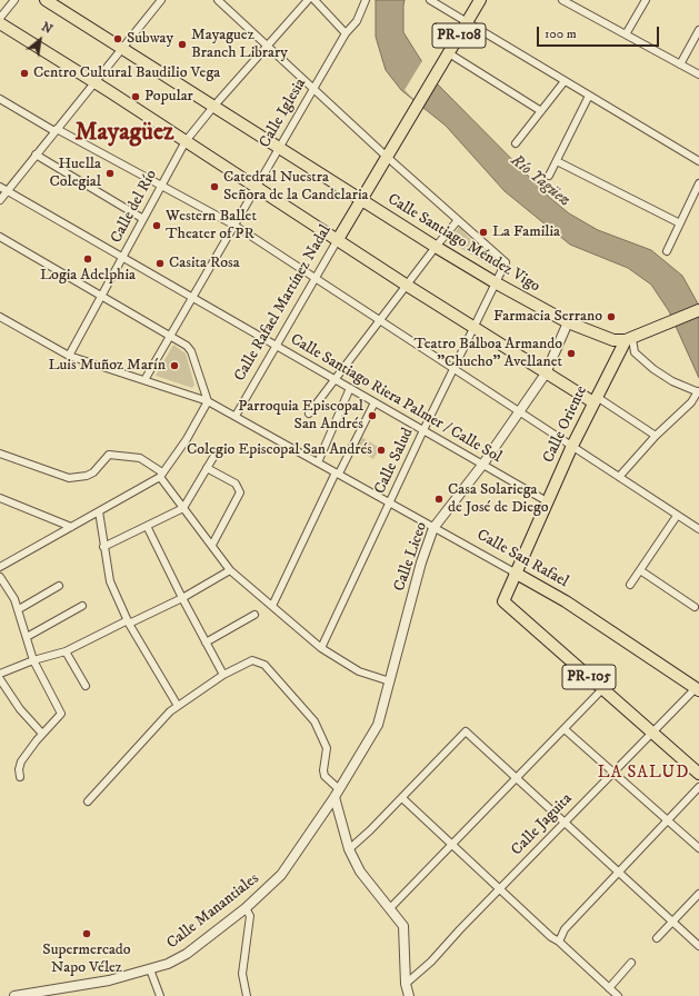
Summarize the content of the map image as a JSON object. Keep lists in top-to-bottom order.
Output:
{
  "streets": {
    "main road": [
      "PR-108",
      "Calle Santiago Méndez Vigo",
      "Calle Rafael Martínez Nadal",
      "Calle Oriente",
      "Calle San Rafael",
      "PR-105"
    ],
    "street": [
      "Calle Iglesia",
      "Calle del Río",
      "Calle Santiago Riera Palmer / Calle Sol",
      "Calle Salud",
      "Calle Liceo",
      "Calle Jaguita",
      "Calle Manantiales"
    ]
  },
  "crossings": [
    ["Calle Iglesia", "Calle Santiago Méndez Vigo"],
    ["Calle Iglesia", "Calle Santiago Riera Palmer / Calle Sol"],
    ["Calle Iglesia", "Calle San Rafael"],
    ["Calle del Río", "Calle Santiago Méndez Vigo"],
    ["Calle del Río", "Calle Santiago Riera Palmer / Calle Sol"],
    ["Calle del Río", "Calle San Rafael"],
    ["Calle Santiago Méndez Vigo", "Calle Rafael Martínez Nadal"],
    ["Calle Santiago Méndez Vigo", "Calle Oriente"],
    ["Calle Santiago Méndez Vigo", "Calle Salud"],
    ["Calle Santiago Méndez Vigo", "Calle Liceo"],
    ["Calle Rafael Martínez Nadal", "Calle Santiago Riera Palmer / Calle Sol"],
    ["Calle Rafael Martínez Nadal", "Calle San Rafael"],
    ["Calle Santiago Riera Palmer / Calle Sol", "Calle Oriente"],
    ["Calle Santiago Riera Palmer / Calle Sol", "Calle Salud"],
    ["Calle Santiago Riera Palmer / Calle Sol", "Calle Liceo"],
    ["Calle Oriente", "Calle San Rafael"],
    ["Calle Oriente", "PR-105"],
    ["Calle Salud", "Calle San Rafael"],
    ["Calle Liceo", "Calle San Rafael"],
    ["Calle Liceo", "Calle Manantiales"],
    ["Calle San Rafael", "PR-105"],
    ["Calle San Rafael", "Calle Jaguita"],
    ["PR-105", "Calle Jaguita"]
  ],
  "districts": ["Mayagüez", "LA SALUD"],
  "water": ["Río Yagüez"],
  "places": [
    "Subway",
    "Mayaguez Branch Library",
    "Centro Cultural Baudilio Vega",
    "Popular",
    "Huella Colegial",
    "Catedral Nuestra Señora de la Candelaria",
    "Western Ballet Theater of PR",
    "La Familia",
    "Logia Adelphia",
    "Casita Rosa",
    "Farmacia Serrano",
    "Teatro Balboa Armando \"Chucho\" Avellanet",
    "Luis Muñoz Marín",
    "Parroquia Episcopal San Andrés",
    "Colegio Episcopal San Andrés",
    "Casa Solariega de José de Diego",
    "Supermercado Napo Vélez"
  ],
  "scale_bar": "100 m",
  "north": "top right"
}
